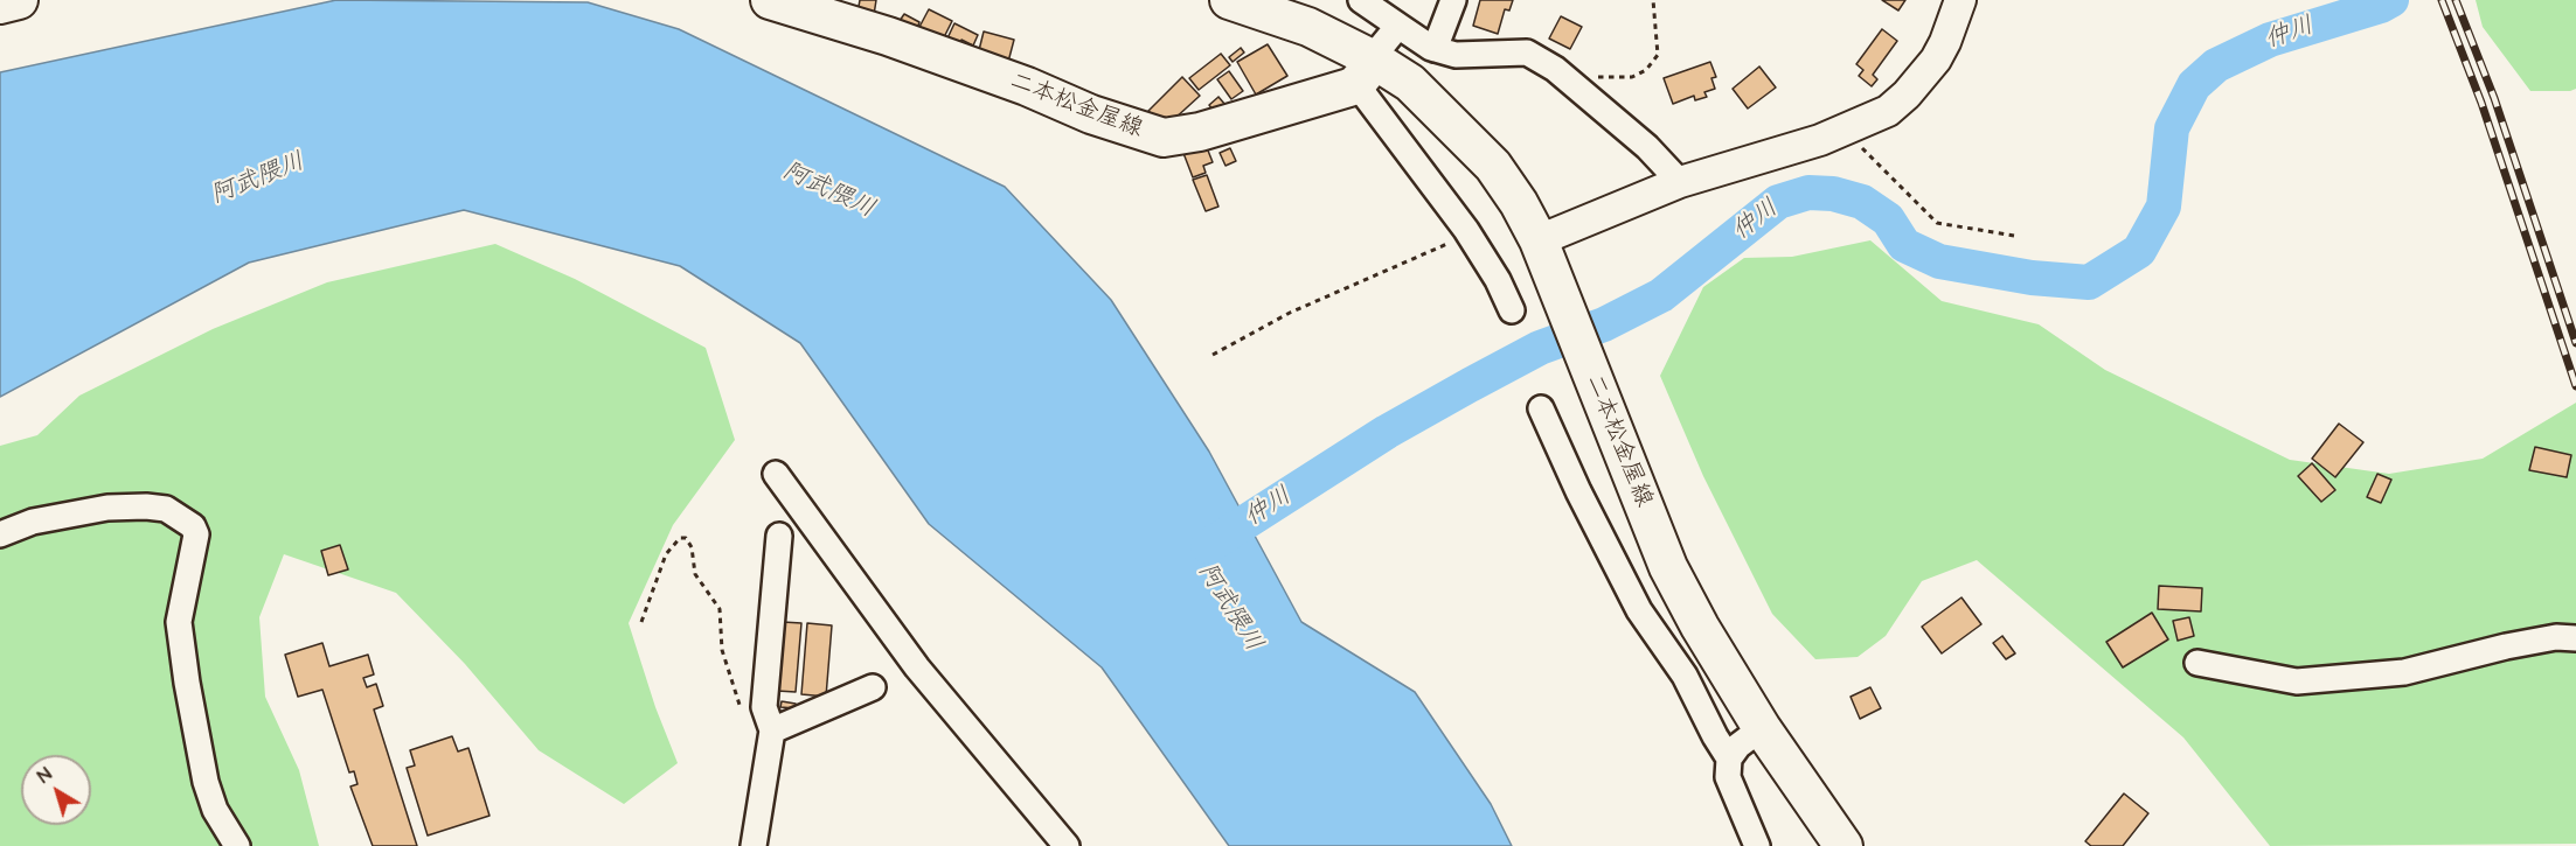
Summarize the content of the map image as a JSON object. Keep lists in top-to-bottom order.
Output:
{
  "streets": {
    "main road": ["二本松金屋線"]
  },
  "water": ["仲川", "阿武隈川"],
  "north": "top left"
}
